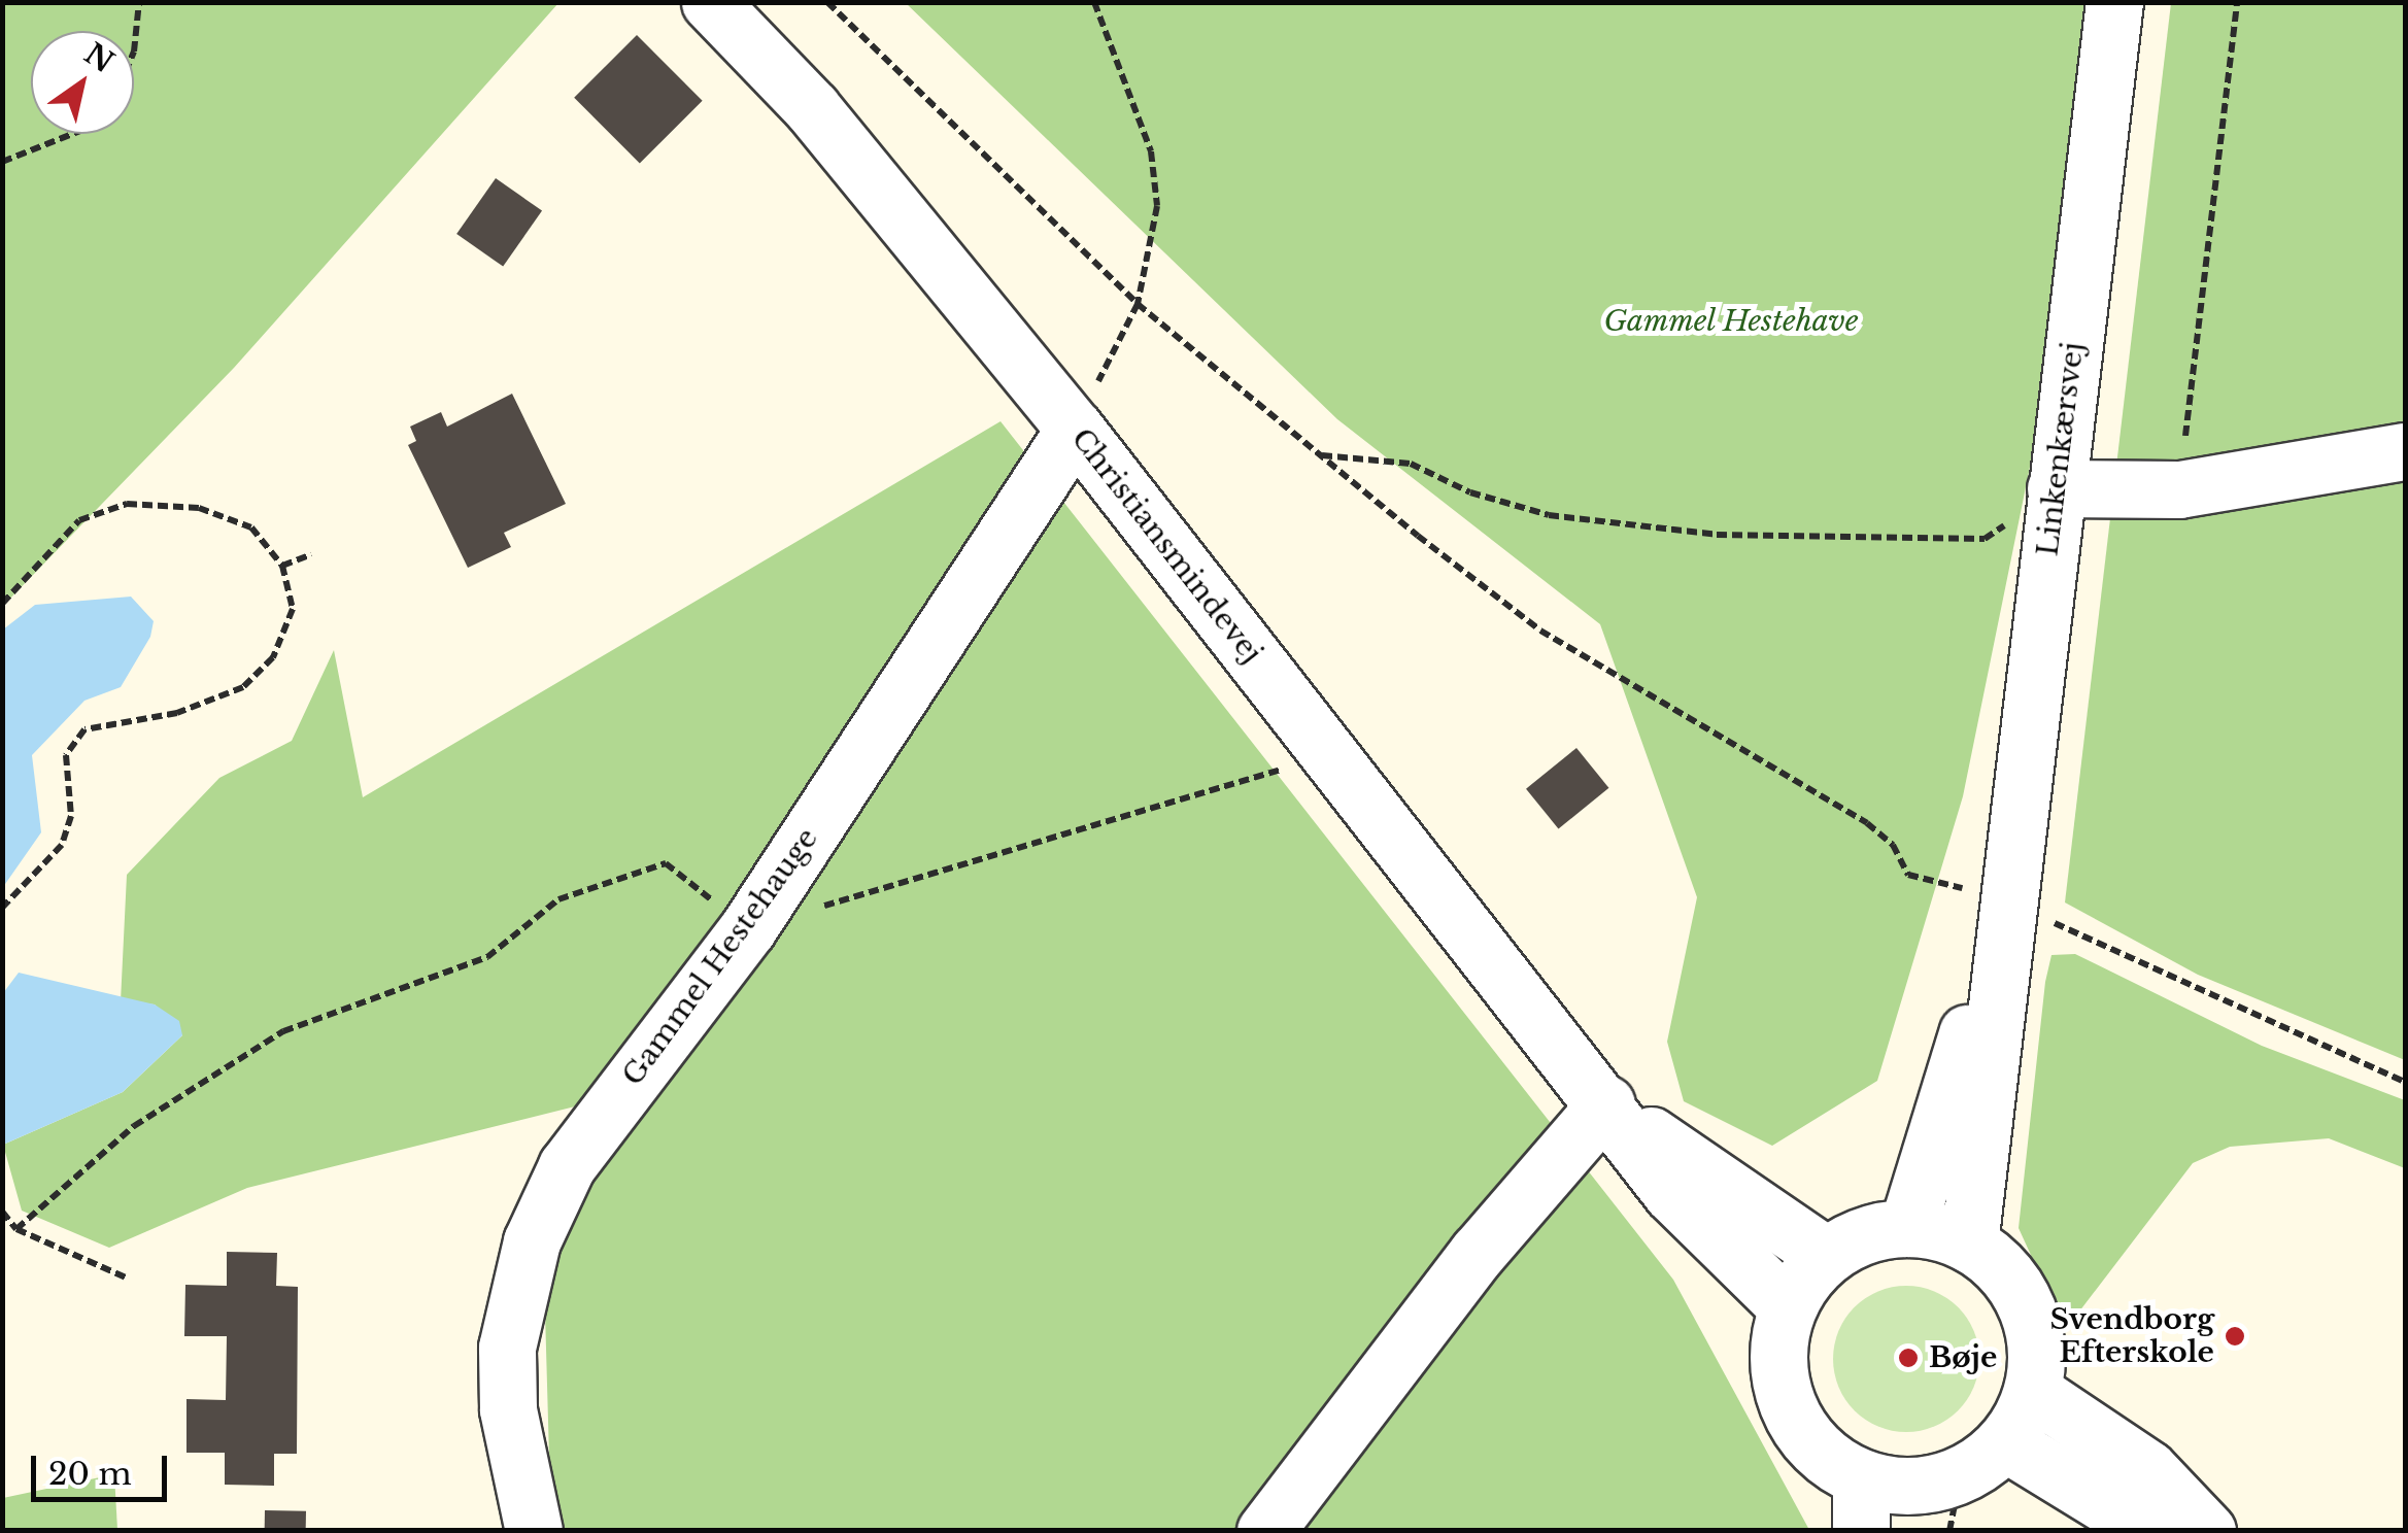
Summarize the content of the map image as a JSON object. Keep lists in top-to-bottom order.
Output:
{
  "streets": {
    "street": ["Linkenkærsvej", "Christiansmindevej", "Gammel Hestehauge"]
  },
  "crossings": [
    ["Linkenkærsvej", "Christiansmindevej"],
    ["Christiansmindevej", "Gammel Hestehauge"]
  ],
  "parks": ["Gammel Hestehave"],
  "places": ["Svendborg Efterskole", "Bøje"],
  "scale_bar": "20 m",
  "north": "top right"
}
